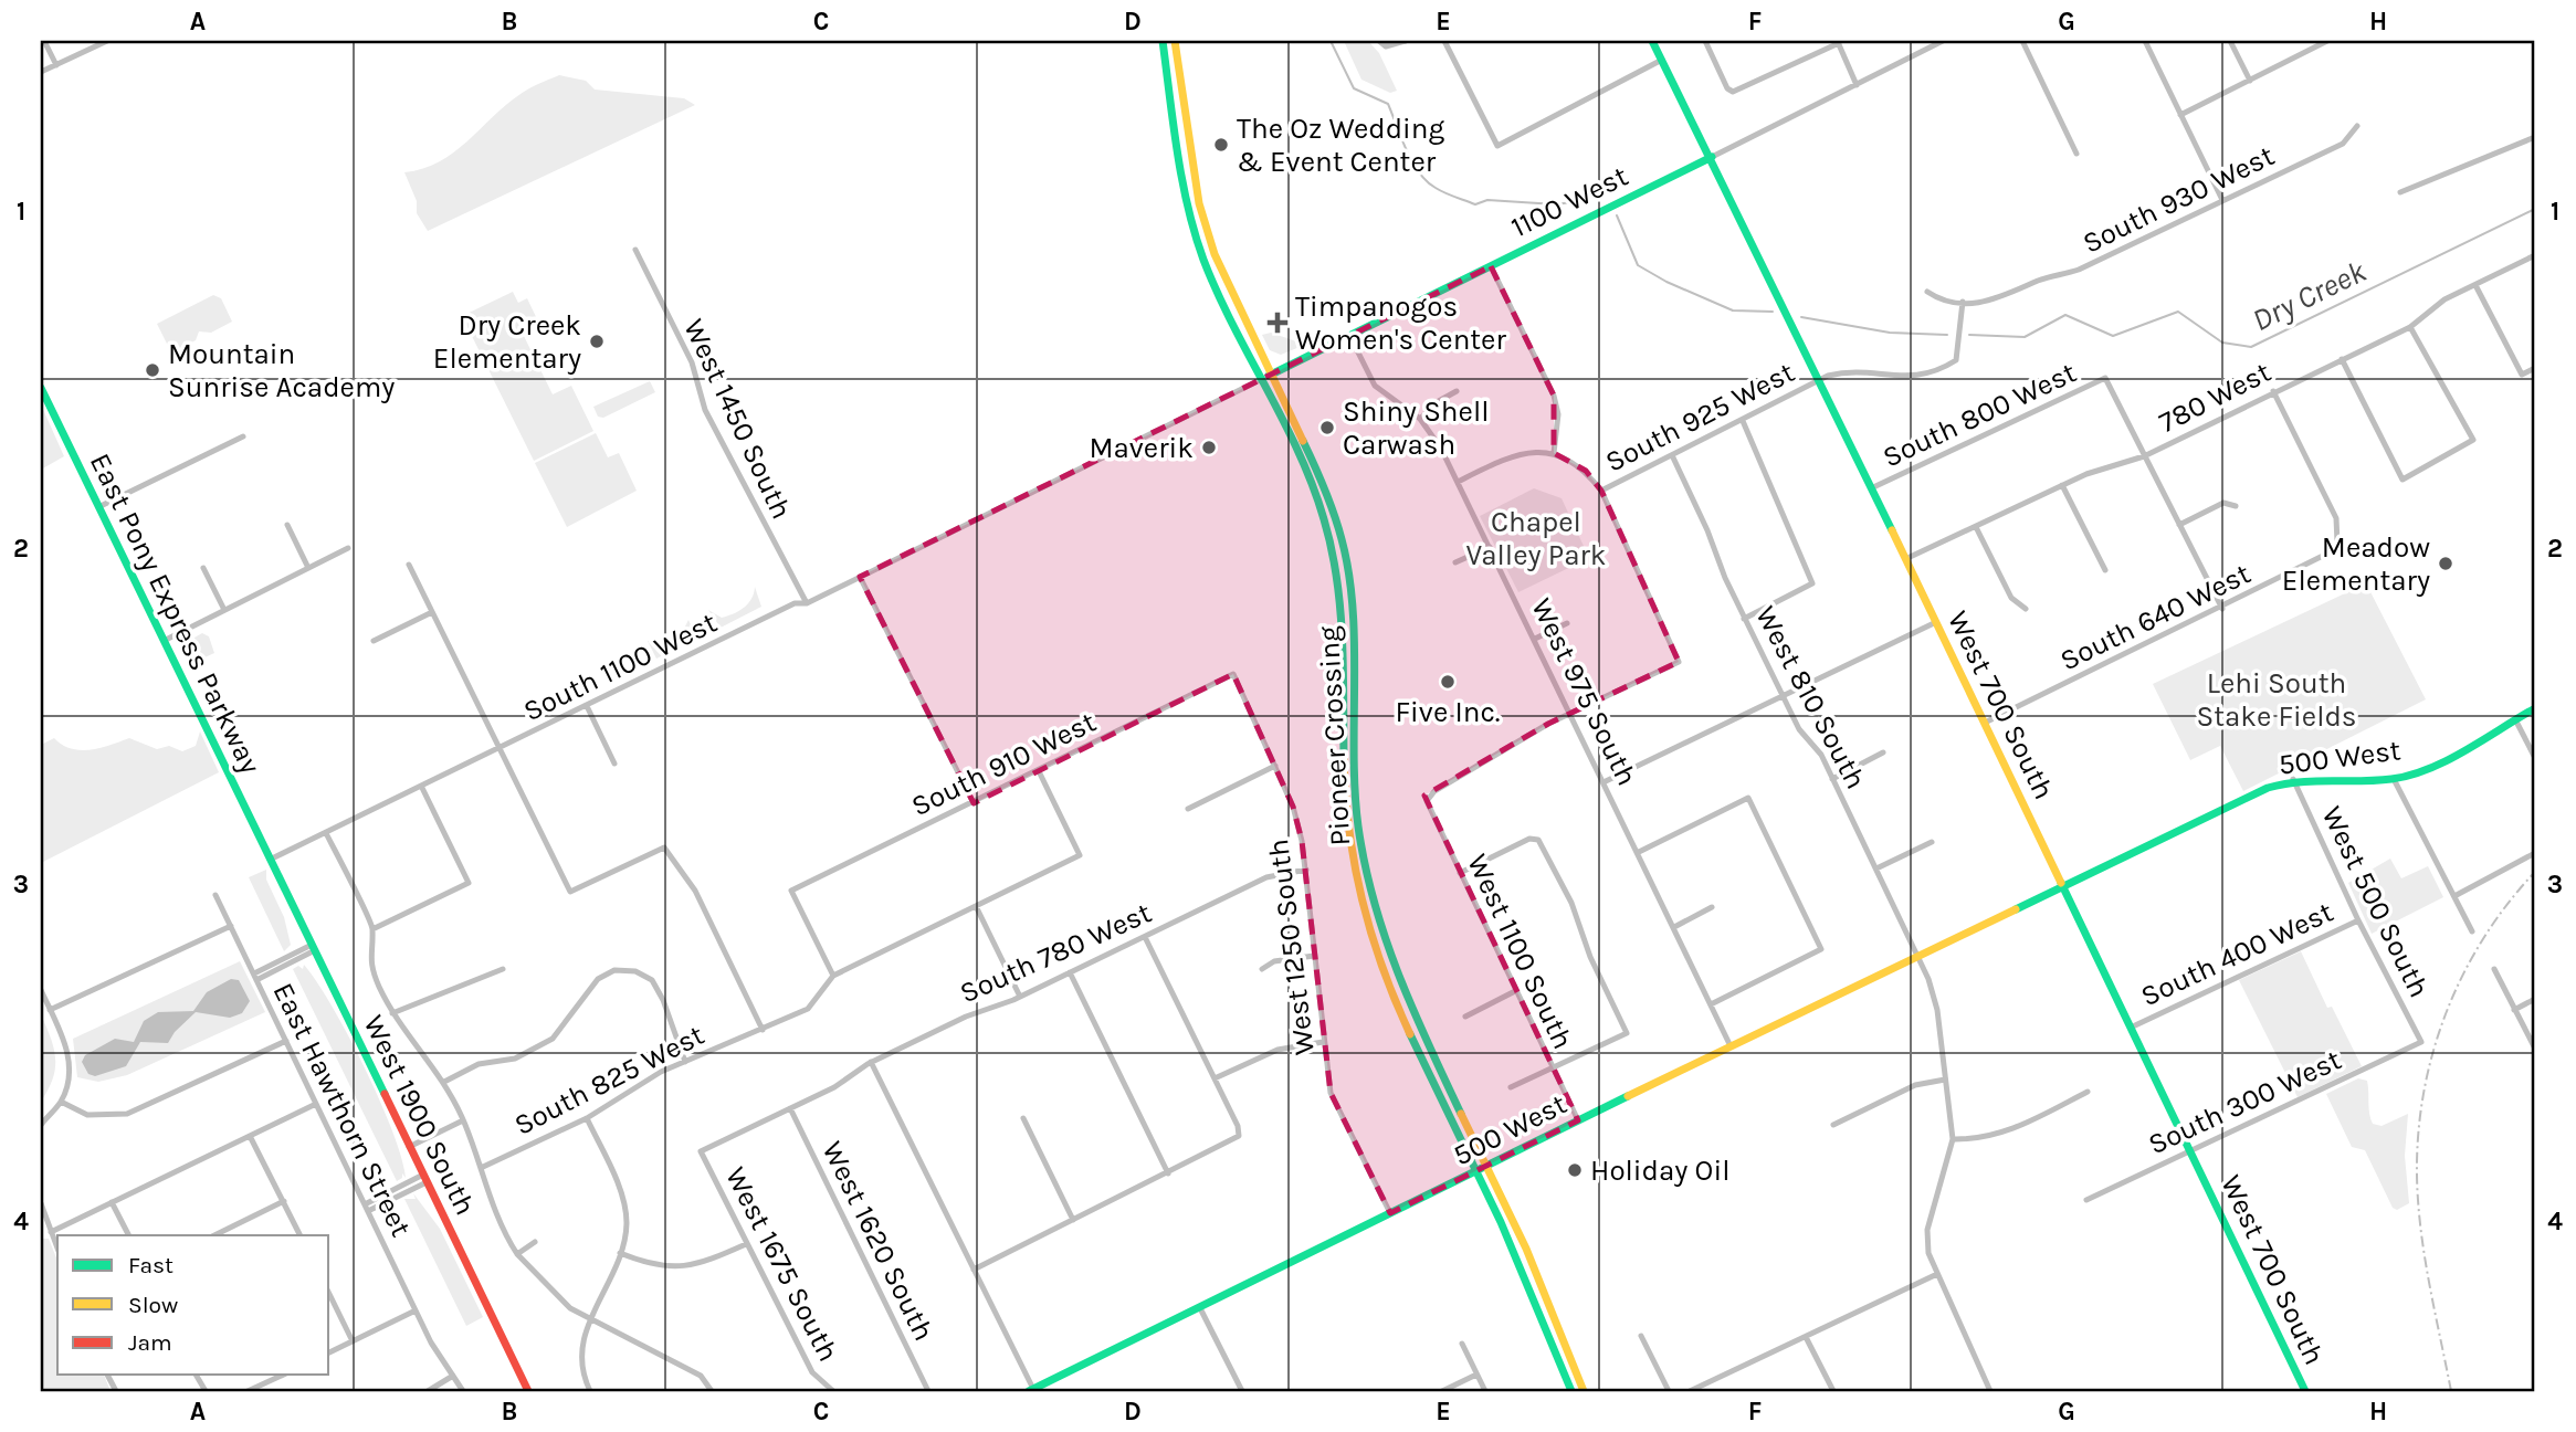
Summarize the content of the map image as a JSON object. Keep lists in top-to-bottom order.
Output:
{
  "streets": {
    "main road": [
      "1100 West",
      "East Pony Express Parkway",
      "West 700 South",
      "Pioneer Crossing",
      "500 West",
      "West 1900 South"
    ],
    "street": [
      "South 930 West",
      "780 West",
      "South 800 West",
      "South 925 West",
      "West 1450 South",
      "South 640 West",
      "South 1100 West",
      "West 975 South",
      "West 810 South",
      "South 910 West",
      "West 500 South",
      "West 1250 South",
      "West 1100 South",
      "South 780 West",
      "South 400 West",
      "South 825 West",
      "South 300 West",
      "East Hawthorn Street",
      "West 1620 South",
      "West 1675 South"
    ]
  },
  "crossings": [
    ["South 930 West", "South 925 West"],
    ["1100 West", "South 1100 West"],
    ["1100 West", "West 975 South"],
    ["1100 West", "West 700 South"],
    ["1100 West", "Pioneer Crossing"],
    ["780 West", "South 800 West"],
    ["780 West", "South 640 West"],
    ["780 West", "West 700 South"],
    ["South 800 West", "West 700 South"],
    ["South 925 West", "West 810 South"],
    ["South 925 West", "West 700 South"],
    ["West 1450 South", "South 1100 West"],
    ["East Pony Express Parkway", "South 1100 West"],
    ["East Pony Express Parkway", "West 1900 South"],
    ["South 640 West", "West 700 South"],
    ["South 1100 West", "West 1900 South"],
    ["West 975 South", "500 West"],
    ["West 975 South", "West 1100 South"],
    ["West 810 South", "500 West"],
    ["West 700 South", "500 West"],
    ["West 700 South", "South 400 West"],
    ["West 700 South", "South 300 West"],
    ["Pioneer Crossing", "500 West"],
    ["500 West", "West 500 South"],
    ["500 West", "West 1250 South"],
    ["500 West", "West 1100 South"],
    ["South 910 West", "West 1250 South"],
    ["South 910 West", "South 825 West"],
    ["West 500 South", "South 400 West"],
    ["West 500 South", "South 300 West"],
    ["West 1250 South", "South 780 West"],
    ["South 780 West", "West 1620 South"],
    ["South 780 West", "West 1675 South"]
  ],
  "water": ["Dry Creek"],
  "parks": ["Chapel Valley Park", "Lehi South Stake Fields"],
  "places": {
    "other": [
      "The Oz Wedding & Event Center",
      "Dry Creek Elementary",
      "Mountain Sunrise Academy",
      "Shiny Shell Carwash",
      "Maverik",
      "Meadow Elementary",
      "Five Inc.",
      "Holiday Oil"
    ],
    "health": ["Timpanogos Women's Center"]
  },
  "legend": ["Fast", "Slow", "Jam"],
  "grid": {
    "columns": [
      "A",
      "B",
      "C",
      "D",
      "E",
      "F",
      "G",
      "H"
    ],
    "rows": [
      "1",
      "2",
      "3",
      "4"
    ]
  }
}
